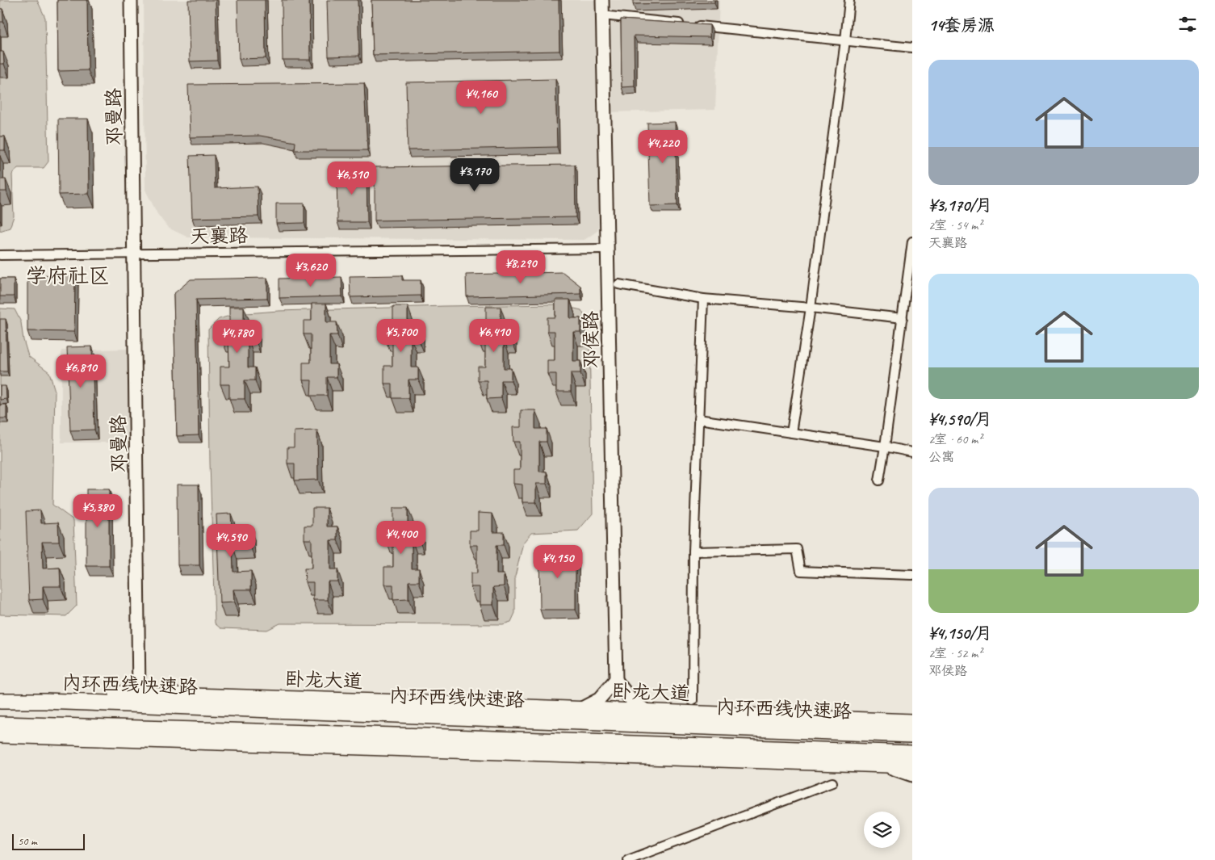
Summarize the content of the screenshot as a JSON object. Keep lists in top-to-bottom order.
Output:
{
  "streets": {
    "highway": ["卧龙大道", "内环西线快速路"],
    "street": ["邓曼路", "天襄路", "邓侯路"]
  },
  "crossings": [
    ["邓曼路", "天襄路"],
    ["邓曼路", "卧龙大道"],
    ["天襄路", "邓侯路"]
  ],
  "districts": ["学府社区"],
  "scale_bar": "50 m",
  "page": {
    "heading": "14套房源",
    "list": [
      {
        "name": "¥3,170/月",
        "note": "2室 · 54 m² · 天襄路"
      },
      {
        "name": "¥4,590/月",
        "note": "2室 · 60 m² · 公寓"
      },
      {
        "name": "¥4,150/月",
        "note": "2室 · 52 m² · 邓侯路"
      }
    ],
    "price": [
      "¥4,160",
      "¥4,220",
      "¥3,170",
      "¥6,510",
      "¥8,290",
      "¥3,620",
      "¥5,700",
      "¥6,410",
      "¥4,780",
      "¥6,810",
      "¥5,380",
      "¥4,400",
      "¥4,590",
      "¥4,150"
    ],
    "scale": "50 m"
  }
}
